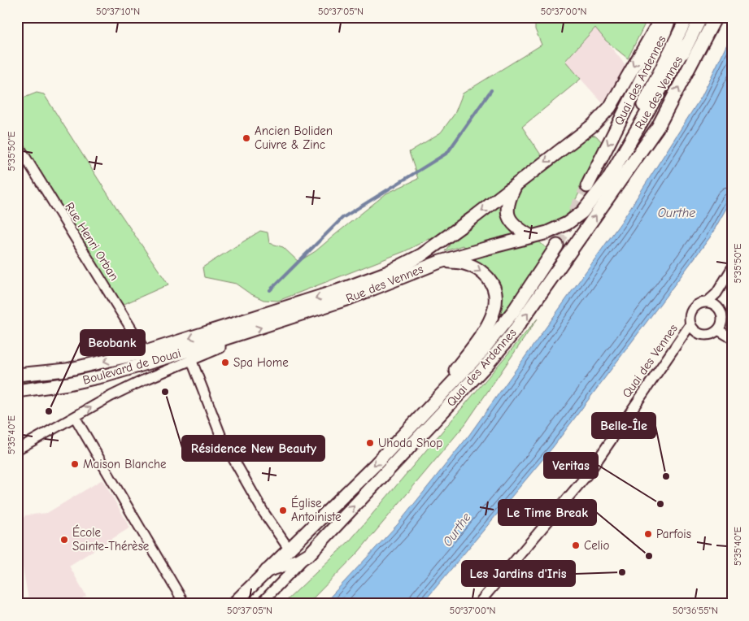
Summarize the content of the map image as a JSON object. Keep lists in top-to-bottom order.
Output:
{
  "streets": {
    "main road": ["Quai des Ardennes", "Rue des Vennes", "Boulevard de Douai"],
    "street": ["Rue Henri Orban", "Quai des Vennes"]
  },
  "crossings": [
    ["Quai des Ardennes", "Rue des Vennes"],
    ["Rue des Vennes", "Rue Henri Orban"],
    ["Rue des Vennes", "Boulevard de Douai"],
    ["Rue Henri Orban", "Boulevard de Douai"]
  ],
  "water": ["Ourthe"],
  "places": [
    "Ancien Boliden Cuivre & Zinc",
    "Spa Home",
    "Résidence New Beauty",
    "Beobank",
    "Uhoda Shop",
    "Maison Blanche",
    "Belle-Île",
    "Veritas",
    "Église Antoiniste",
    "Parfois",
    "École Sainte-Thérèse",
    "Celio",
    "Le Time Break",
    "Les Jardins d'Iris"
  ],
  "coordinates": [
    "50°37'10\"N",
    "50°37'05\"N",
    "50°37'00\"N",
    "5°35'50\"E",
    "5°35'40\"E",
    "50°36'55\"N"
  ]
}
